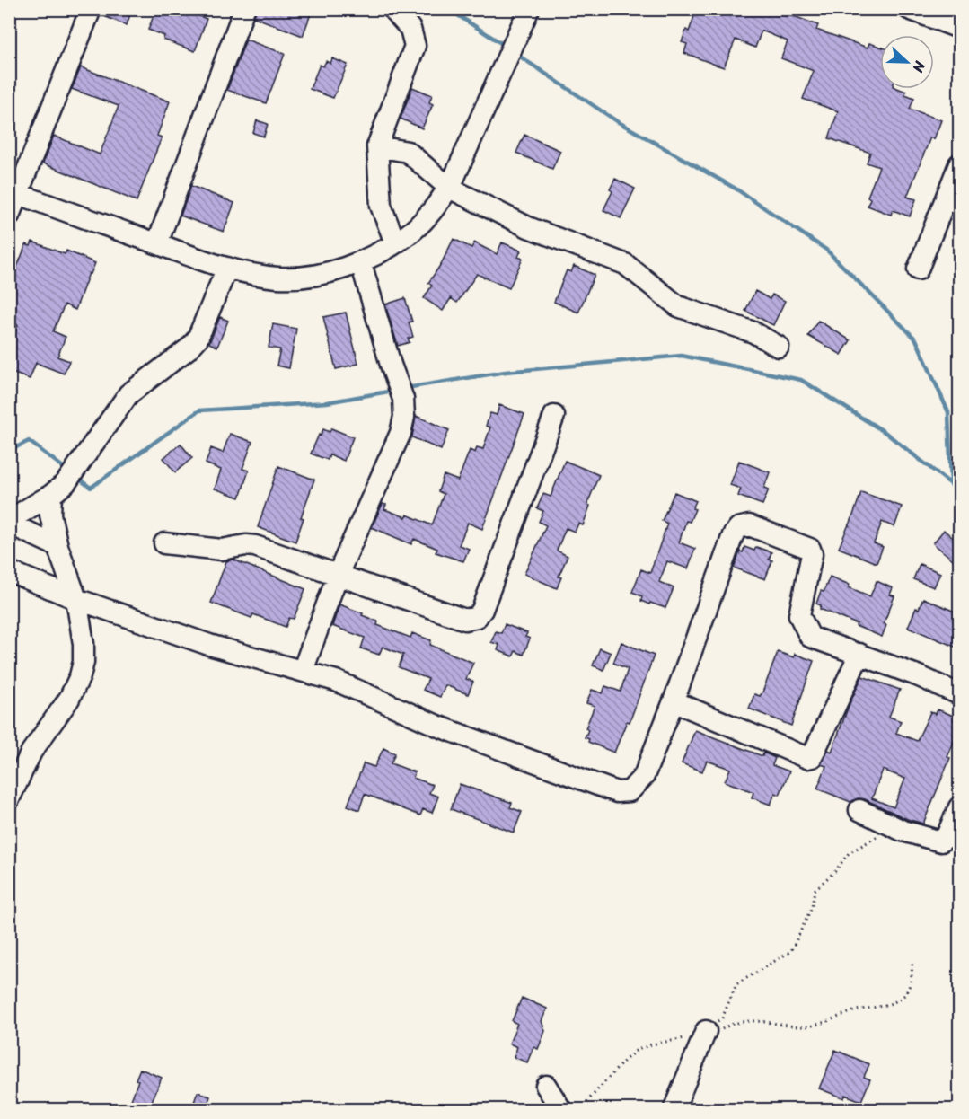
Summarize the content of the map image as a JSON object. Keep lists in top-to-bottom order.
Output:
{
  "north": "right"
}
